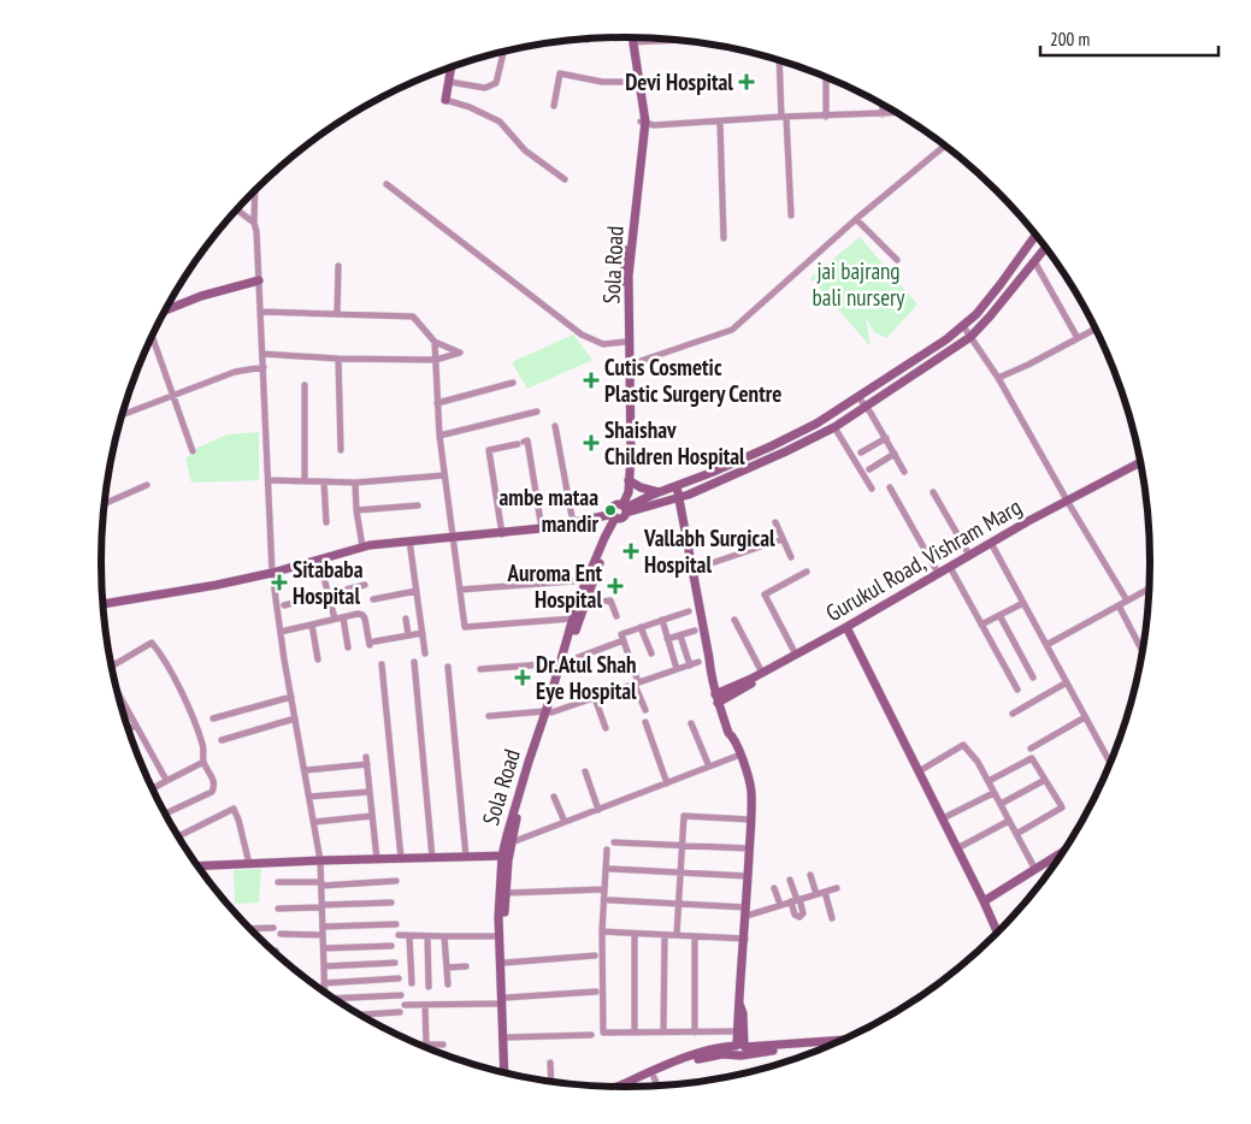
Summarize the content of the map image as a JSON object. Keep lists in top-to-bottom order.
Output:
{
  "streets": {
    "street": ["Sola Road", "Gurukul Road, Vishram Marg"]
  },
  "parks": ["jai bajrang bali nursery"],
  "places": {
    "health": [
      "Devi Hospital",
      "Cutis Cosmetic Plastic Surgery Centre",
      "Shaishav Children Hospital",
      "Vallabh Surgical Hospital",
      "Sitababa Hospital",
      "Auroma Ent Hospital",
      "Dr.Atul Shah Eye Hospital"
    ],
    "other": ["ambe mataa mandir"]
  },
  "scale_bar": "200 m"
}
